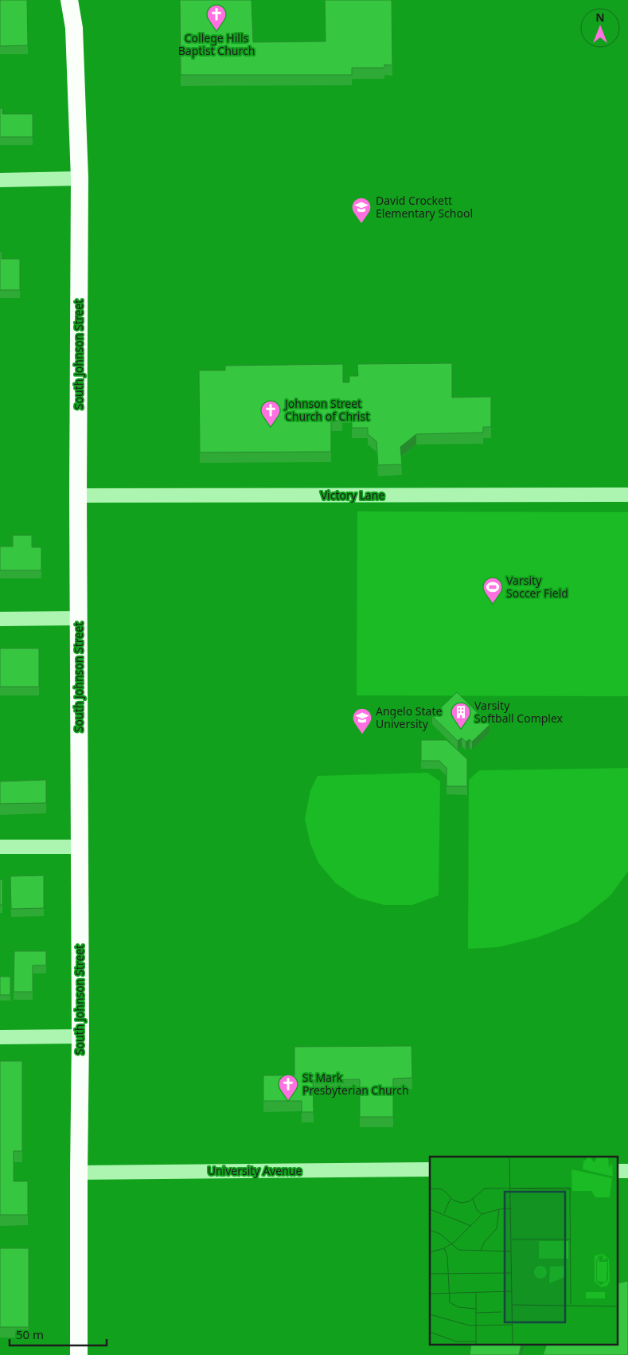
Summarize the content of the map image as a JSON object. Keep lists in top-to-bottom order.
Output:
{
  "streets": {
    "main road": ["South Johnson Street"],
    "street": ["Victory Lane", "University Avenue"]
  },
  "crossings": [
    ["South Johnson Street", "Victory Lane"],
    ["South Johnson Street", "University Avenue"]
  ],
  "places": {
    "church": ["College Hills Baptist Church", "Johnson Street Church of Christ", "St Mark Presbyterian Church"],
    "school or university": ["David Crockett Elementary School", "Angelo State University"],
    "sports": ["Varsity Soccer Field"],
    "building": ["Varsity Softball Complex"]
  },
  "scale_bar": "50 m",
  "north": "top"
}
